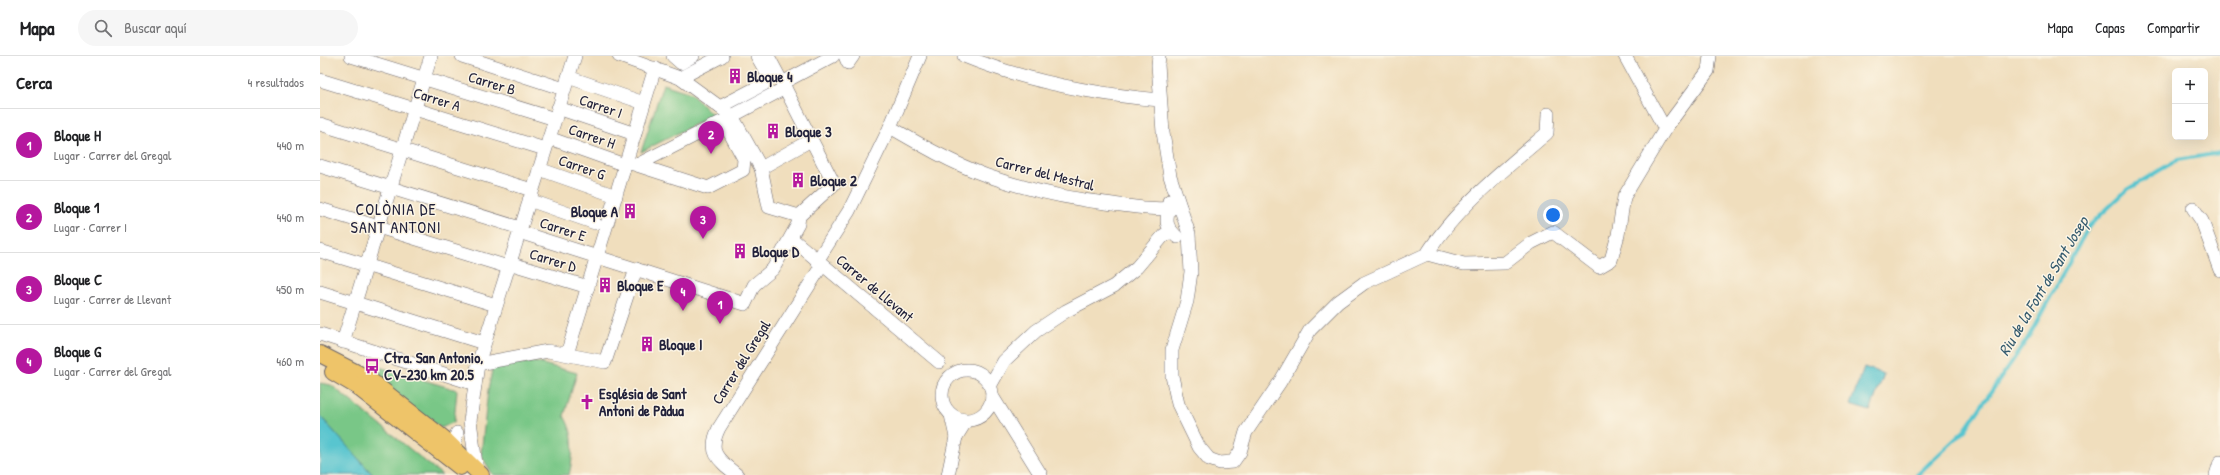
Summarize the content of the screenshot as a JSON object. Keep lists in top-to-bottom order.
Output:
{
  "streets": {
    "street": [
      "Carrer B",
      "Carrer A",
      "Carrer I",
      "Carrer H",
      "Carrer G",
      "Carrer del Mestral",
      "Carrer E",
      "Carrer D",
      "Carrer de Llevant",
      "Carrer del Gregal"
    ]
  },
  "crossings": [
    ["Carrer B", "Carrer I"],
    ["Carrer A", "Carrer H"],
    ["Carrer del Mestral", "Carrer del Gregal"],
    ["Carrer E", "Carrer de Llevant"],
    ["Carrer de Llevant", "Carrer del Gregal"]
  ],
  "districts": ["COLÒNIA DE SANT ANTONI"],
  "water": ["Riu de la Font de Sant Josep"],
  "places": {
    "building": [
      "Bloque 4",
      "Bloque 3",
      "Bloque 2",
      "Bloque A",
      "Bloque D",
      "Bloque E",
      "Bloque I"
    ],
    "bus stop": ["Ctra. San Antonio, CV-230 km 20.5"],
    "church": ["Església de Sant Antoni de Pàdua"]
  },
  "page": {
    "header": "Mapa",
    "search": "Buscar aquí",
    "nav": ["Mapa", "Capas", "Compartir"],
    "heading": ["Cerca", "4 resultados"],
    "map_buttons": ["+", "−"],
    "list": [
      {
        "mark": "1",
        "name": "Bloque H",
        "note": "Lugar · Carrer del Gregal",
        "value": "440 m"
      },
      {
        "mark": "2",
        "name": "Bloque 1",
        "note": "Lugar · Carrer I",
        "value": "440 m"
      },
      {
        "mark": "3",
        "name": "Bloque C",
        "note": "Lugar · Carrer de Llevant",
        "value": "450 m"
      },
      {
        "mark": "4",
        "name": "Bloque G",
        "note": "Lugar · Carrer del Gregal",
        "value": "460 m"
      }
    ],
    "pins": [
      "2",
      "3",
      "4",
      "1"
    ]
  }
}
